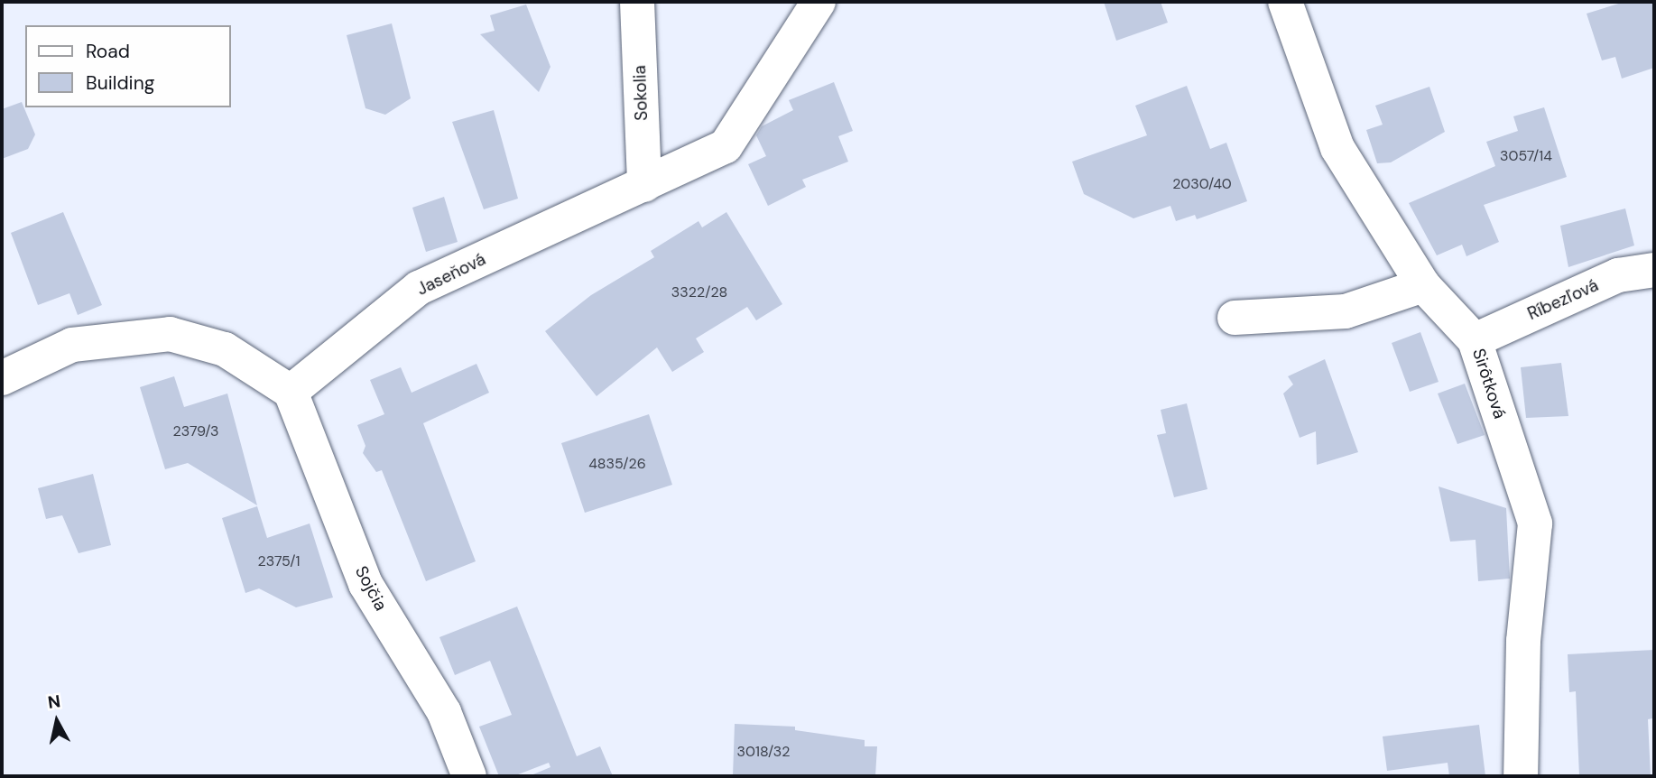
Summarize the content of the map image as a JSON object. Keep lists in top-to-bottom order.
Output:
{
  "streets": {
    "street": [
      "Sokolia",
      "Jaseňová",
      "Ríbezľová",
      "Sirôtková",
      "Sojčia"
    ]
  },
  "crossings": [
    ["Sokolia", "Jaseňová"],
    ["Jaseňová", "Sojčia"],
    ["Ríbezľová", "Sirôtková"]
  ],
  "house_numbers": [
    "3057/14",
    "2030/40",
    "3322/28",
    "2379/3",
    "4835/26",
    "2375/1",
    "3018/32"
  ],
  "legend": ["Road", "Building"],
  "north": "top"
}
